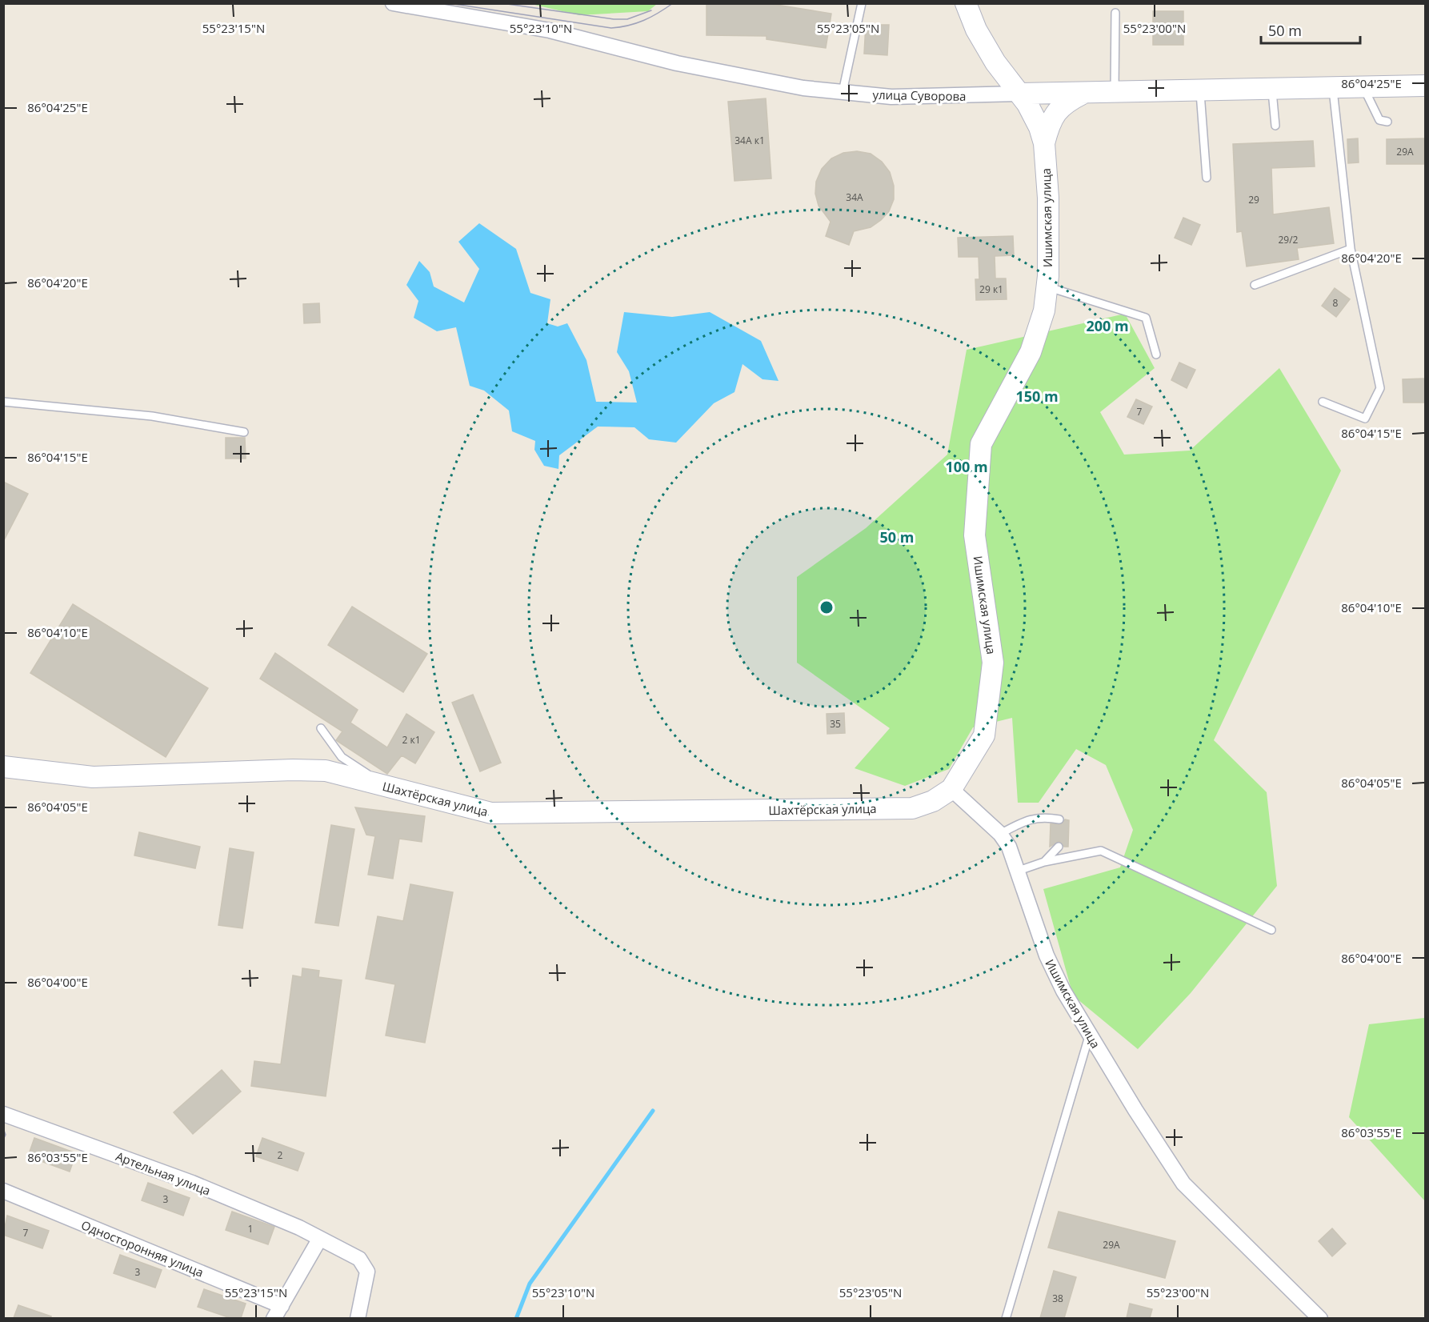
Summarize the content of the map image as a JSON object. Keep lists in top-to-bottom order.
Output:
{
  "streets": {
    "main road": ["улица Суворова", "Ишимская улица", "Шахтёрская улица"],
    "street": ["Артельная улица", "Односторонняя улица"]
  },
  "crossings": [
    ["улица Суворова", "Ишимская улица"],
    ["Ишимская улица", "Шахтёрская улица"]
  ],
  "house_numbers": [
    "34А к1",
    "29А",
    "34А",
    "29",
    "29/2",
    "29 к1",
    "8",
    "7",
    "35",
    "2 к1",
    "2",
    "3",
    "1",
    "7",
    "29А",
    "3",
    "38"
  ],
  "scale_bar": "50 m",
  "coordinates": [
    "55°23'15\"N",
    "55°23'10\"N",
    "55°23'05\"N",
    "55°23'00\"N",
    "86°04'25\"E",
    "86°04'20\"E",
    "86°04'15\"E",
    "86°04'10\"E",
    "86°04'05\"E",
    "86°04'00\"E",
    "86°03'55\"E"
  ],
  "rings": [
    "200 m",
    "150 m",
    "100 m",
    "50 m"
  ]
}
